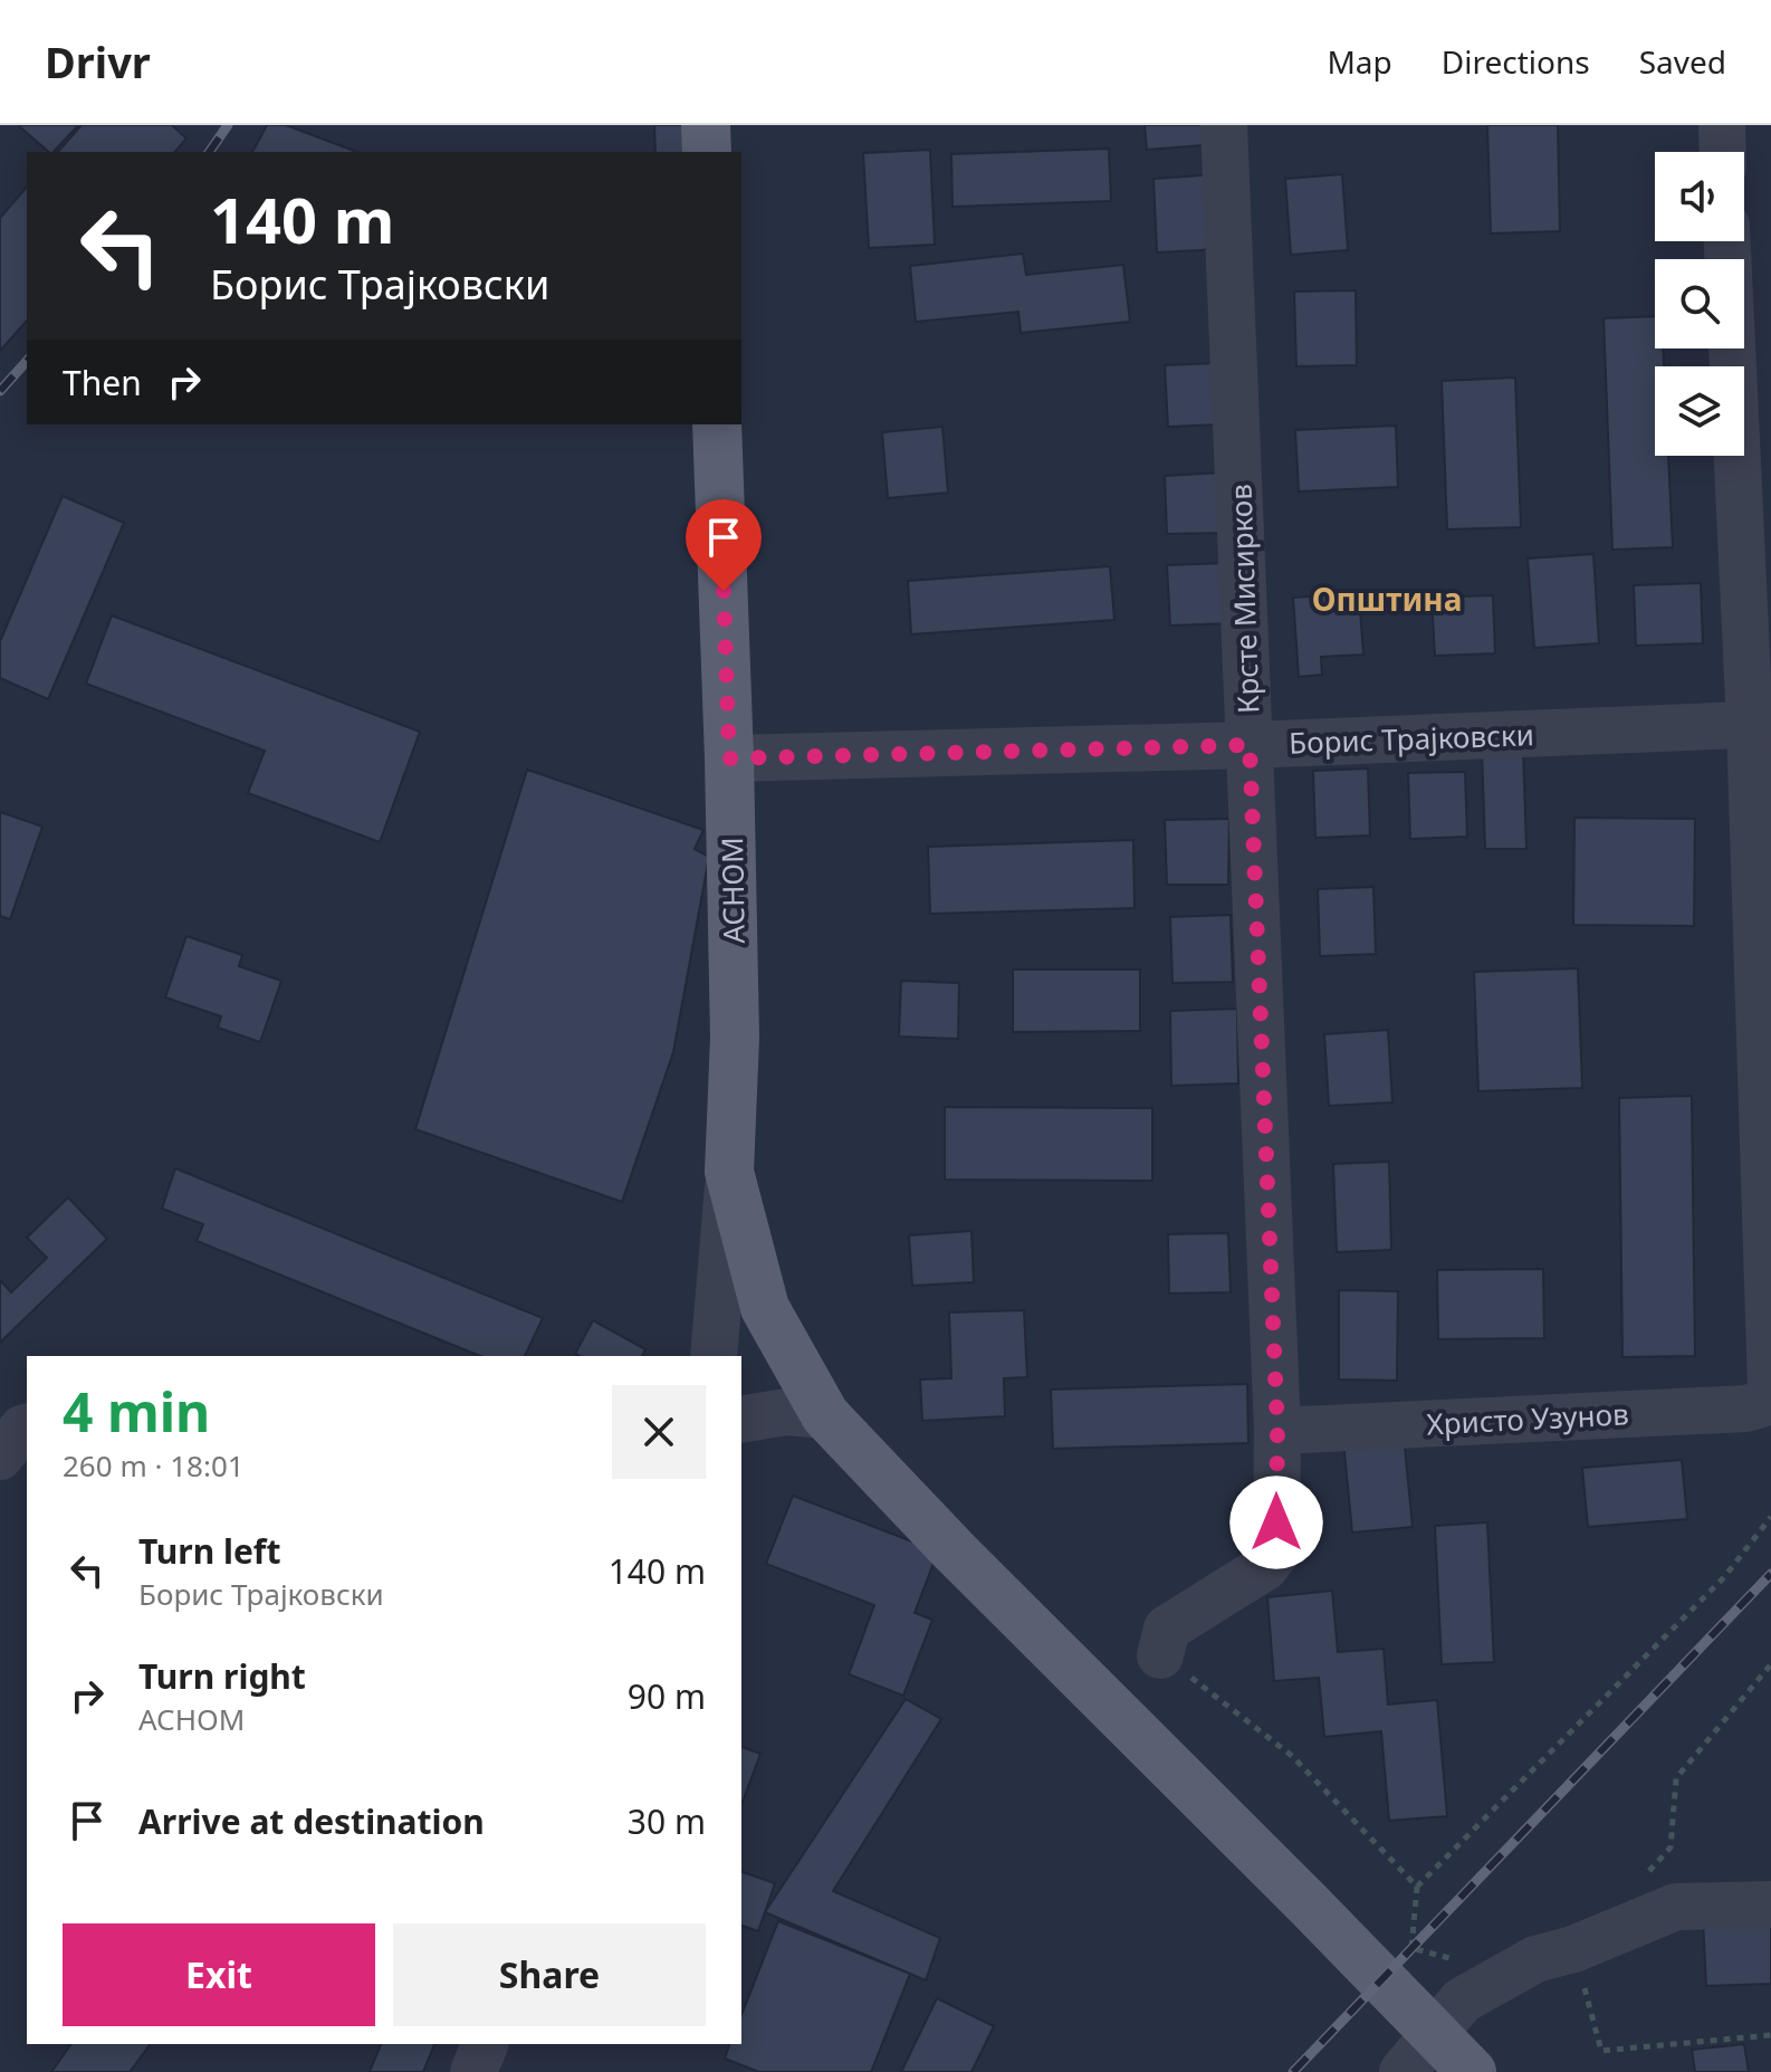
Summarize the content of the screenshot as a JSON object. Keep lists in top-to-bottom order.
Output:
{
  "streets": {
    "main road": ["АСНОМ"],
    "street": ["Крсте Мисирков", "Борис Трајковски", "Христо Узунов"]
  },
  "crossings": [
    ["Крсте Мисирков", "Борис Трајковски"],
    ["Крсте Мисирков", "Христо Узунов"],
    ["Борис Трајковски", "АСНОМ"]
  ],
  "districts": ["Општина"],
  "page": {
    "header": "Drivr",
    "nav": ["Map", "Directions", "Saved"],
    "turn": ["140 m", "Борис Трајковски"],
    "then": "Then",
    "heading": ["4 min", "260 m · 18:01"],
    "list": [
      {
        "name": "Turn left",
        "note": "Борис Трајковски",
        "value": "140 m"
      },
      {
        "name": "Turn right",
        "note": "АСНОМ",
        "value": "90 m"
      },
      {
        "name": "Arrive at destination",
        "value": "30 m"
      }
    ],
    "buttons": ["Exit", "Share"]
  }
}
